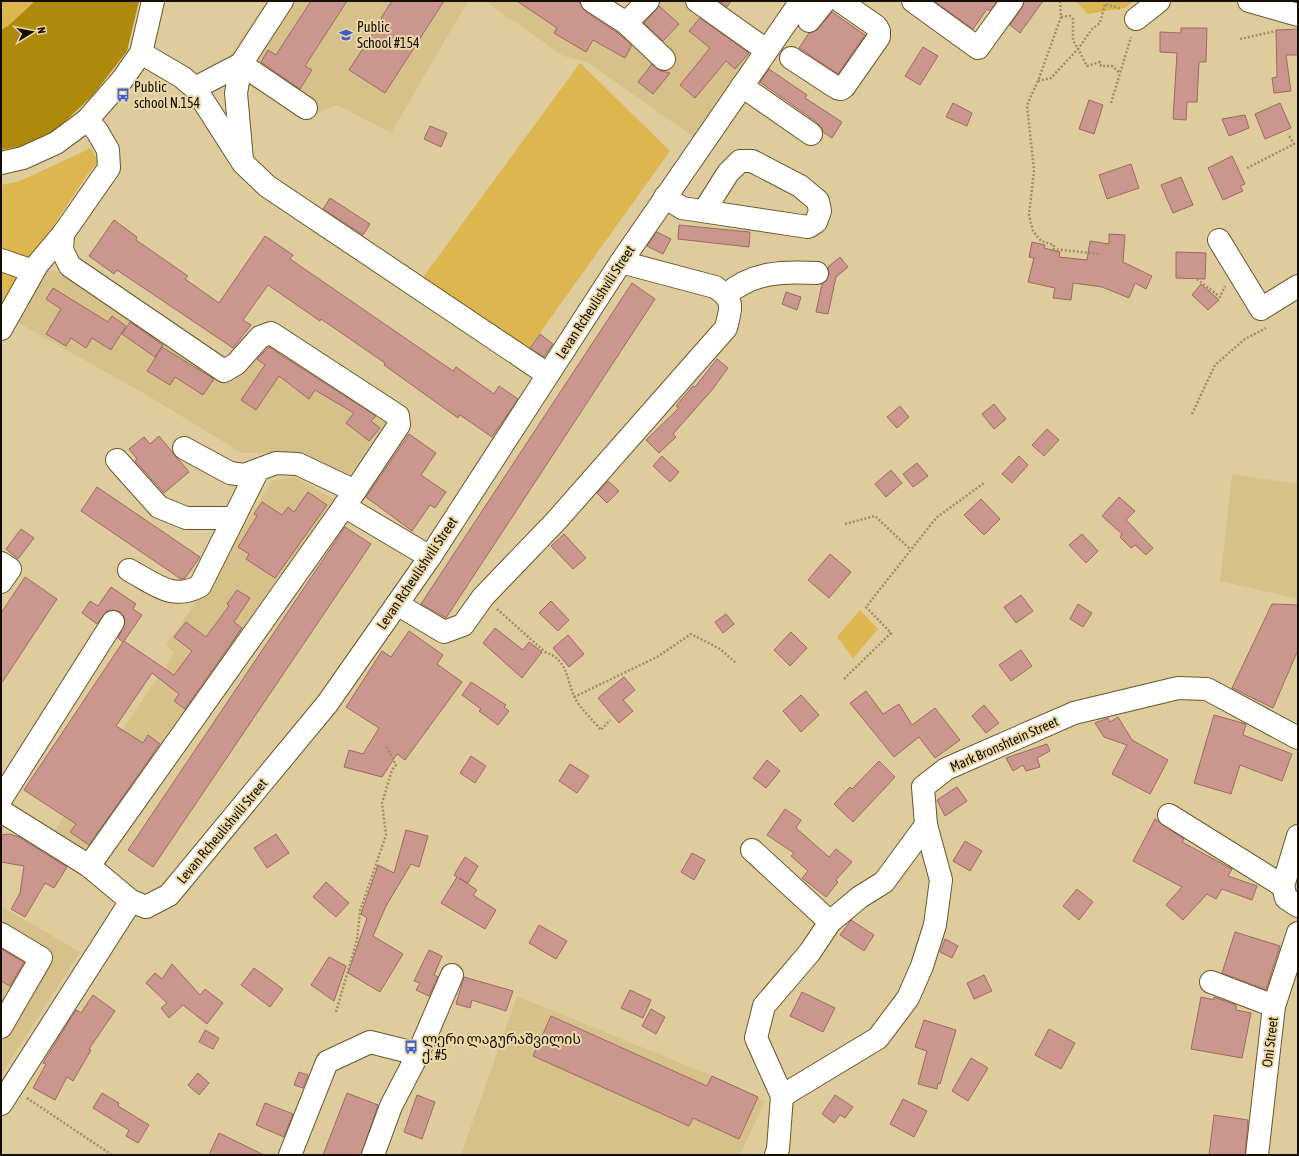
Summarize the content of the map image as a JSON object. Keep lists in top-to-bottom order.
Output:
{
  "streets": {
    "street": ["Levan Rcheulishvili Street", "Mark Bronshtein Street", "Oni Street"]
  },
  "places": {
    "school or university": ["Public School #154"],
    "bus stop": ["Public school N.154", "ლერი ლაგურაშვილის ქ. #5"]
  },
  "north": "right"
}
